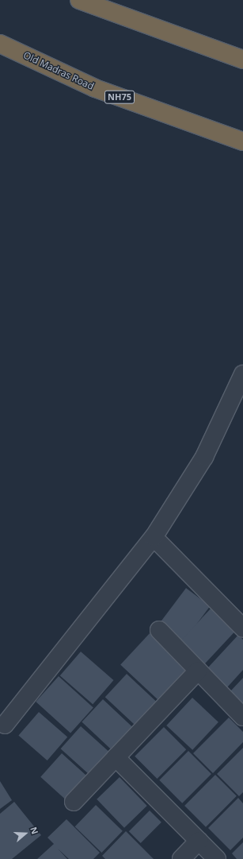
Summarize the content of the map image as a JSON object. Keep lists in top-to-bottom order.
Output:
{
  "streets": {
    "highway": ["Old Madras Road", "NH75"]
  },
  "north": "right"
}
